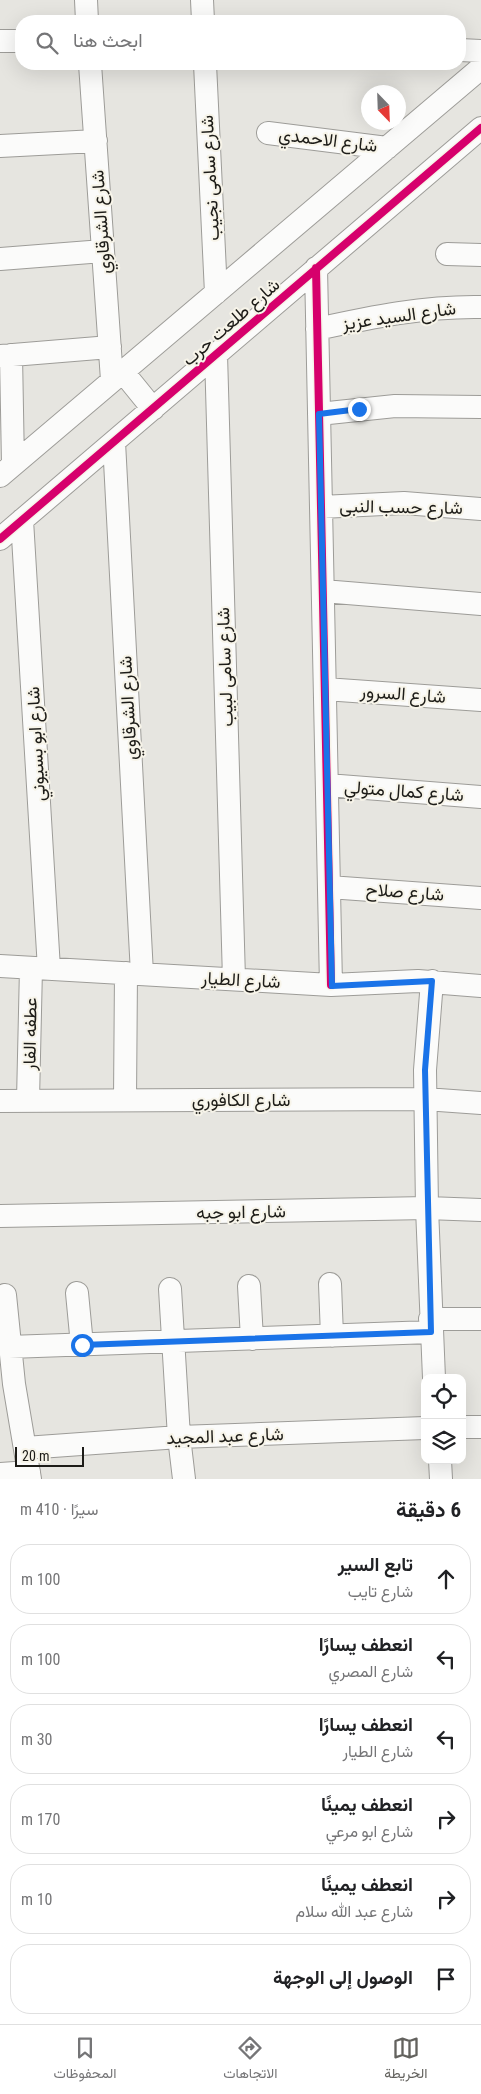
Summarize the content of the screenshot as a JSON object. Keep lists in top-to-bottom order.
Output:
{
  "streets": {
    "street": [
      "شارع الاحمدي",
      "شارع سامى نجيب",
      "شارع الشرقاوي",
      "شارع السيد عزيز",
      "شارع طلعت حرب",
      "شارع حسب النبى",
      "شارع سامى لبيب",
      "شارع السرور",
      "شارع ابو بسيوني",
      "شارع كمال متولي",
      "شارع صلاح",
      "شارع الطيار",
      "عطفه الفار",
      "شارع الكافوري",
      "شارع ابو جبه",
      "شارع عبد المجيد"
    ]
  },
  "crossings": [
    ["شارع الاحمدي", "شارع طلعت حرب"],
    ["شارع سامى نجيب", "شارع طلعت حرب"],
    ["شارع الشرقاوي", "شارع طلعت حرب"],
    ["شارع الشرقاوي", "شارع الطيار"],
    ["شارع الشرقاوي", "شارع الكافوري"],
    ["شارع طلعت حرب", "شارع سامى لبيب"],
    ["شارع طلعت حرب", "شارع ابو بسيوني"],
    ["شارع سامى لبيب", "شارع الطيار"],
    ["شارع ابو بسيوني", "شارع الطيار"],
    ["شارع ابو بسيوني", "عطفه الفار"],
    ["شارع الطيار", "عطفه الفار"],
    ["عطفه الفار", "شارع الكافوري"]
  ],
  "scale_bar": "20 m",
  "north": "bottom right",
  "page": {
    "search": "ابحث هنا",
    "scale": "20 m",
    "heading": ["6 دقيقة", "سيرًا · 410 m"],
    "list": [
      ["تابع السير", "شارع تايب", "100 m"],
      ["انعطف يسارًا", "شارع المصري", "100 m"],
      ["انعطف يسارًا", "شارع الطيار", "30 m"],
      ["انعطف يمينًا", "شارع ابو مرعي", "170 m"],
      ["انعطف يمينًا", "شارع عبد الله سلام", "10 m"],
      "الوصول إلى الوجهة"
    ],
    "nav": ["الخريطة", "الاتجاهات", "المحفوظات"]
  }
}
